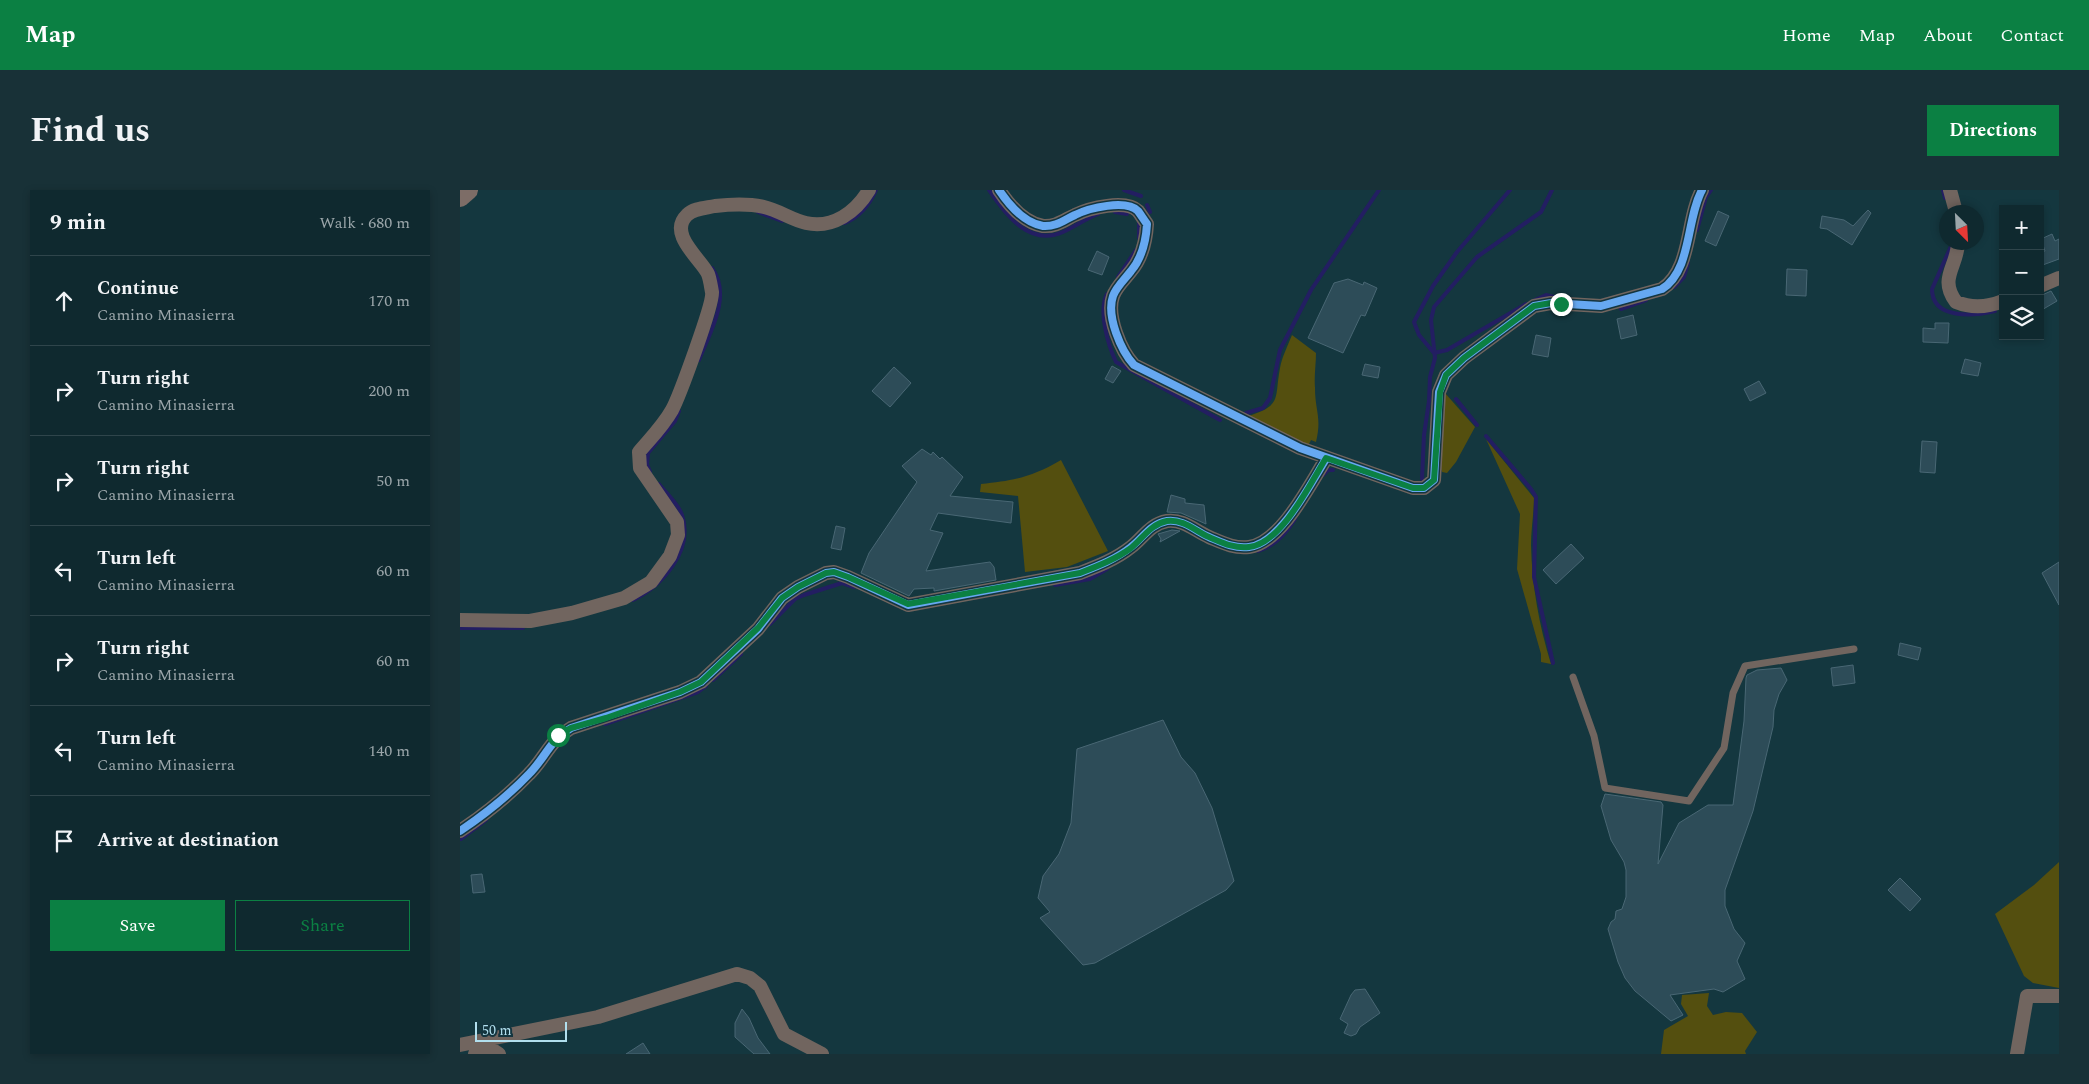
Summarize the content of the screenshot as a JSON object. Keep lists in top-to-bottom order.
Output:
{
  "scale_bar": "50 m",
  "north": "bottom right",
  "page": {
    "header": "Map",
    "nav": [
      "Home",
      "Map",
      "About",
      "Contact"
    ],
    "title": "Find us",
    "buttons": [
      "Directions",
      ["Save", "Share"]
    ],
    "heading": ["9 min", "Walk · 680 m"],
    "map_buttons": ["+", "−"],
    "list": [
      ["Continue", "Camino Minasierra", "170 m"],
      ["Turn right", "Camino Minasierra", "200 m"],
      ["Turn right", "Camino Minasierra", "50 m"],
      ["Turn left", "Camino Minasierra", "60 m"],
      ["Turn right", "Camino Minasierra", "60 m"],
      ["Turn left", "Camino Minasierra", "140 m"],
      "Arrive at destination"
    ],
    "scale": "50 m"
  }
}
